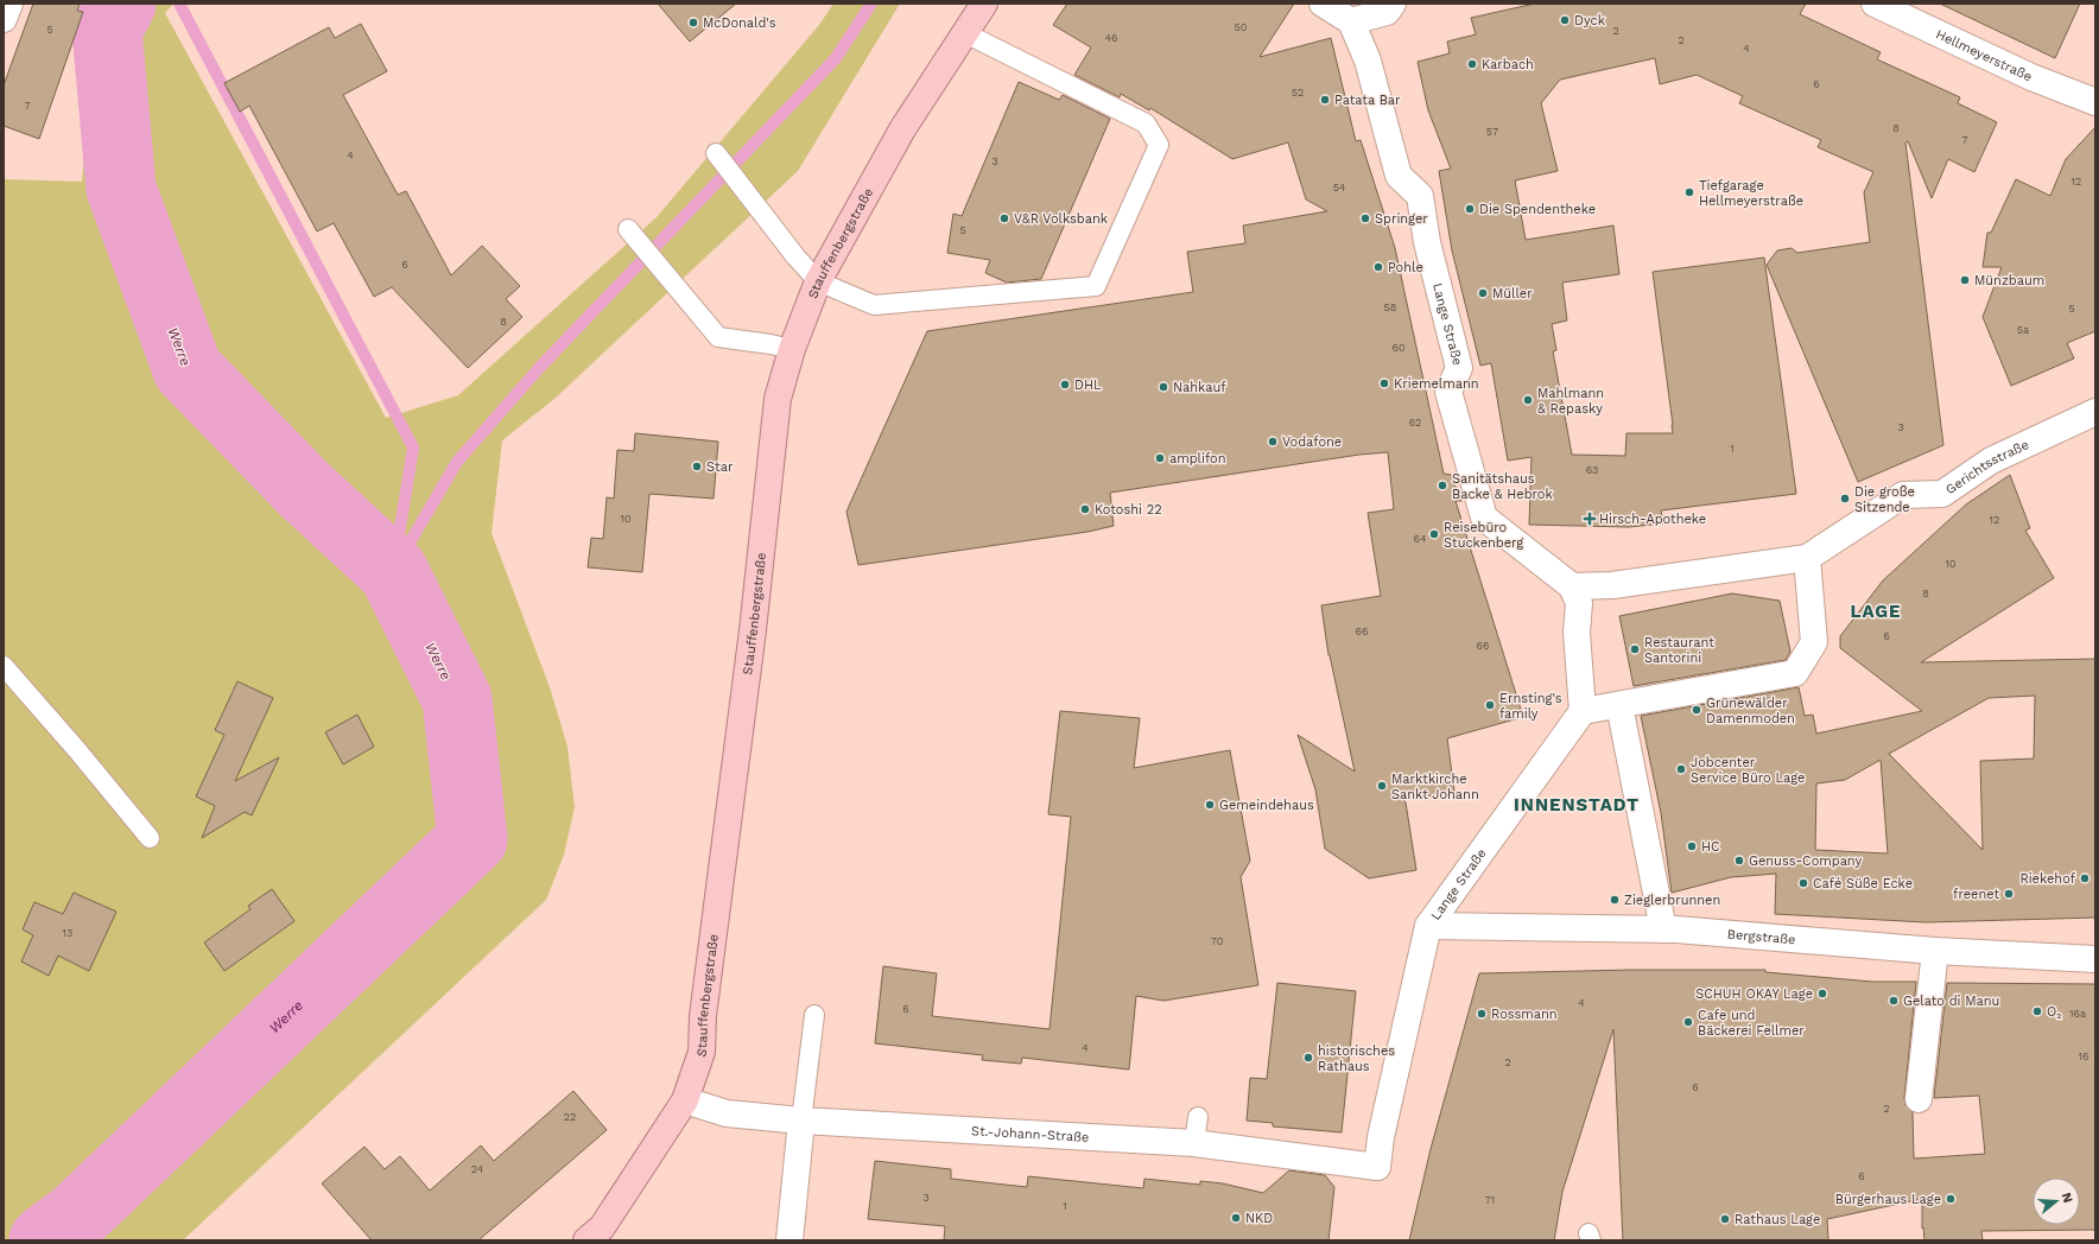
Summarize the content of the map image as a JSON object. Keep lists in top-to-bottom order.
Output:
{
  "streets": {
    "main road": ["Stauffenbergstraße"],
    "street": [
      "Hellmeyerstraße",
      "Lange Straße",
      "Gerichtsstraße",
      "Bergstraße",
      "St.-Johann-Straße"
    ]
  },
  "crossings": [
    ["Stauffenbergstraße", "St.-Johann-Straße"],
    ["Lange Straße", "Gerichtsstraße"],
    ["Lange Straße", "Bergstraße"],
    ["Lange Straße", "St.-Johann-Straße"]
  ],
  "districts": ["LAGE", "INNENSTADT"],
  "water": ["Werre"],
  "places": {
    "other": [
      "Dyck",
      "McDonald's",
      "Karbach",
      "Patata Bar",
      "Tiefgarage Hellmeyerstraße",
      "Die Spendentheke",
      "V&R Volksbank",
      "Springer",
      "Pohle",
      "Münzbaum",
      "Müller",
      "Kriemelmann",
      "DHL",
      "Nahkauf",
      "Mahlmann & Repasky",
      "Vodafone",
      "amplifon",
      "Star",
      "Sanitätshaus Backe & Hebrok",
      "Die große Sitzende",
      "Kotoshi 22",
      "Reisebüro Stuckenberg",
      "Restaurant Santorini",
      "Ernsting's family",
      "Grünewälder Damenmoden",
      "Jobcenter Service Büro Lage",
      "Marktkirche Sankt Johann",
      "Gemeindehaus",
      "HC",
      "Genuss-Company",
      "Riekehof",
      "Café Süße Ecke",
      "freenet",
      "Zieglerbrunnen",
      "SCHUH OKAY Lage",
      "Gelato di Manu",
      "O₂",
      "Rossmann",
      "Cafe und Bäckerei Fellmer",
      "historisches Rathaus",
      "Bürgerhaus Lage",
      "NKD",
      "Rathaus Lage"
    ],
    "health": ["Hirsch-Apotheke"]
  },
  "house_numbers": [
    "50",
    "5",
    "2",
    "46",
    "2",
    "4",
    "6",
    "52",
    "7",
    "8",
    "57",
    "7",
    "4",
    "3",
    "12",
    "54",
    "5",
    "6",
    "58",
    "5",
    "8",
    "5a",
    "60",
    "62",
    "3",
    "1",
    "63",
    "10",
    "12",
    "64",
    "10",
    "8",
    "66",
    "6",
    "66",
    "13",
    "70",
    "4",
    "6",
    "16a",
    "4",
    "16",
    "2",
    "6",
    "2",
    "22",
    "24",
    "6",
    "3",
    "71",
    "1"
  ],
  "north": "right"
}
